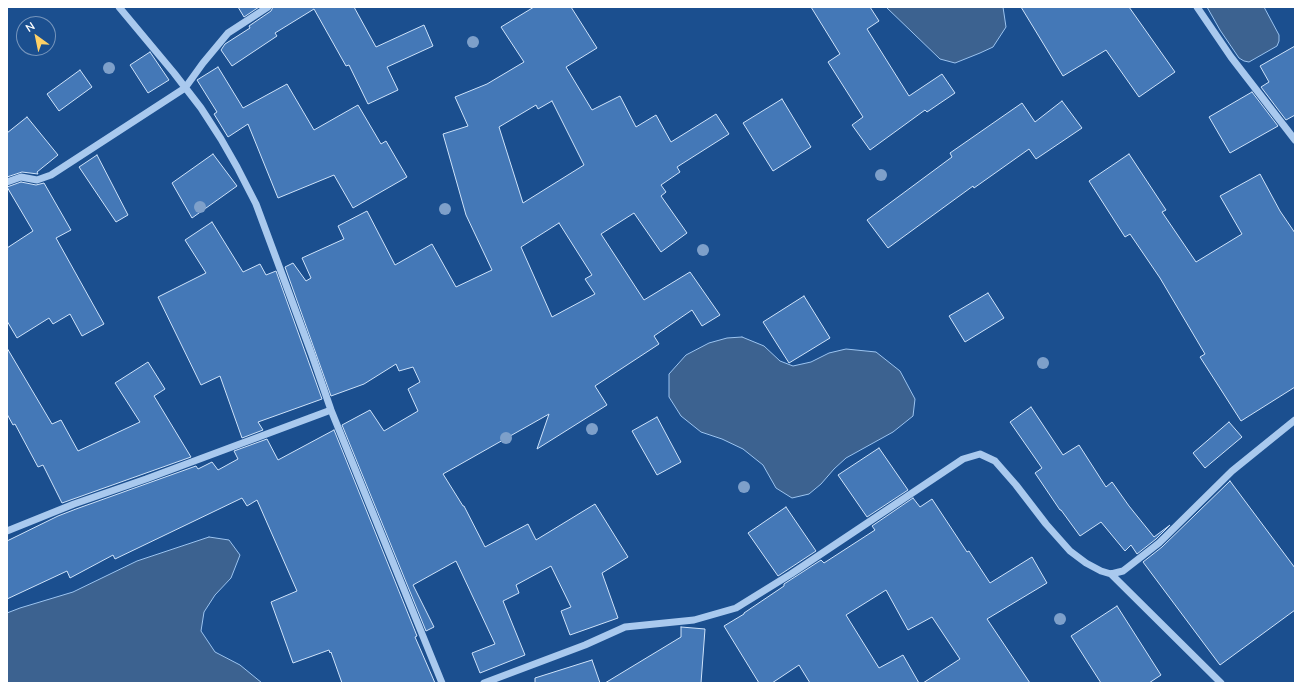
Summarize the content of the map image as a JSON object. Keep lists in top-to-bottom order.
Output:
{
  "north": "top left"
}
